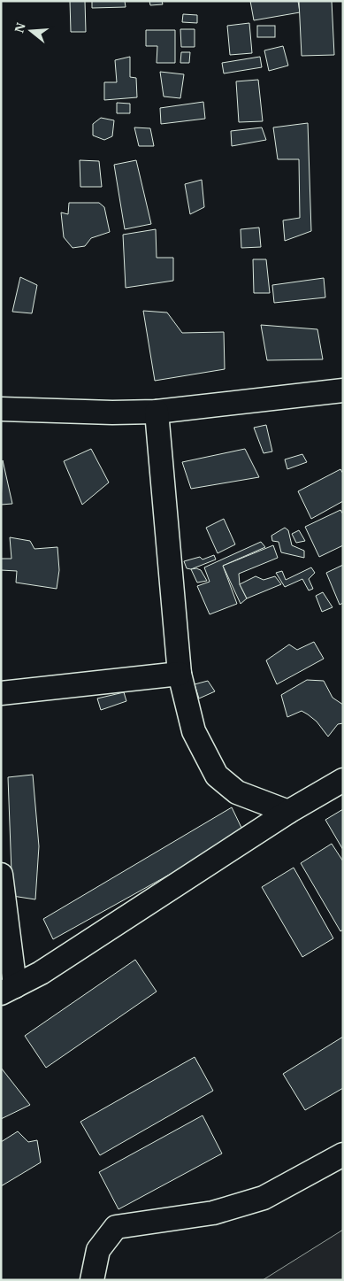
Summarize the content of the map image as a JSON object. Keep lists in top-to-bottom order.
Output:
{
  "north": "left"
}
